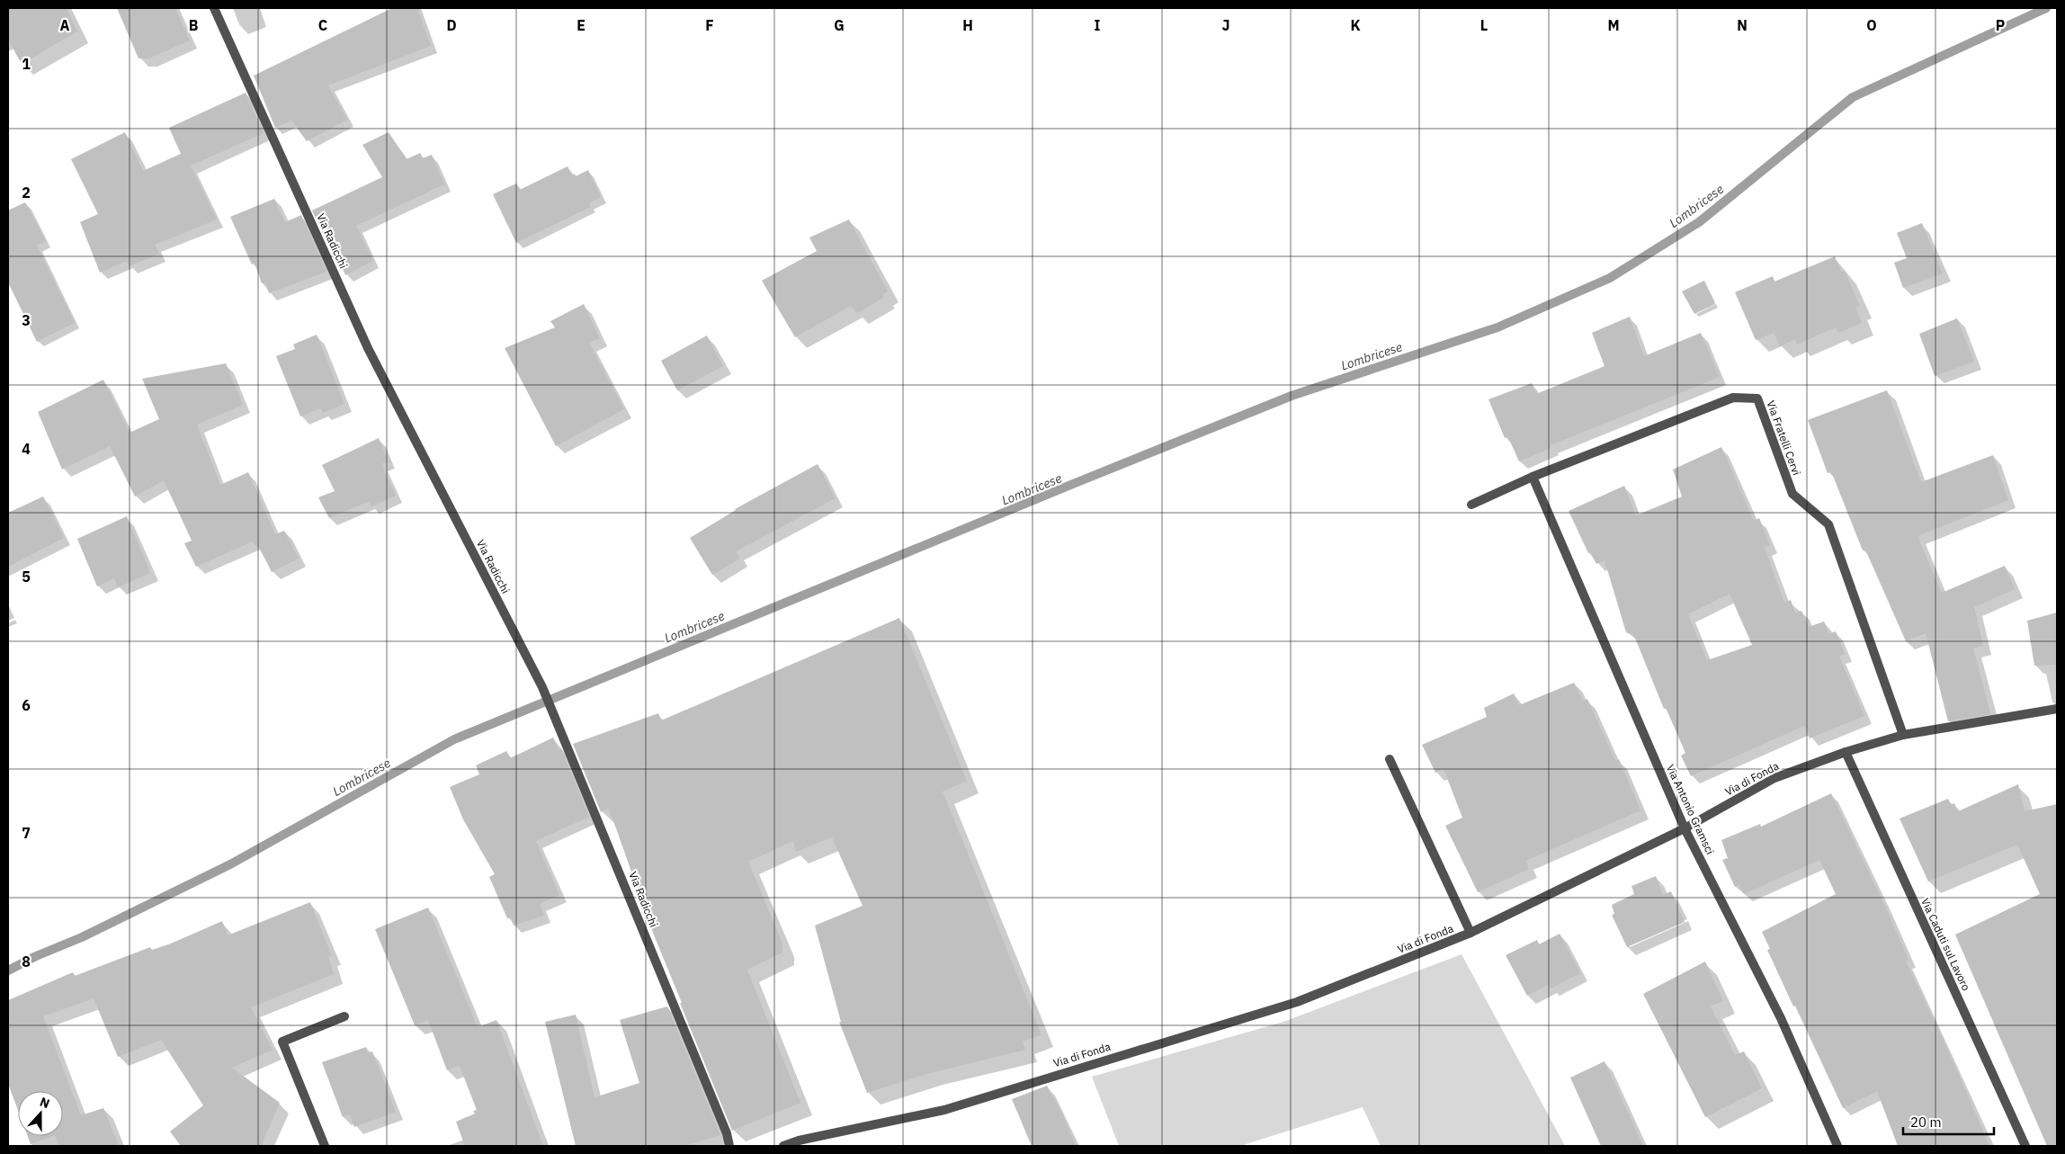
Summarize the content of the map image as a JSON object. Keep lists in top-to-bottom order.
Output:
{
  "streets": {
    "street": [
      "Via Radicchi",
      "Via Fratelli Cervi",
      "Via di Fonda",
      "Via Antonio Gramsci",
      "Via Caduti sul Lavoro"
    ]
  },
  "crossings": [
    ["Via Fratelli Cervi", "Via di Fonda"],
    ["Via Fratelli Cervi", "Via Antonio Gramsci"],
    ["Via di Fonda", "Via Antonio Gramsci"],
    ["Via di Fonda", "Via Caduti sul Lavoro"]
  ],
  "water": ["Lombricese"],
  "scale_bar": "20 m",
  "north": "top",
  "grid": {
    "columns": [
      "A",
      "B",
      "C",
      "D",
      "E",
      "F",
      "G",
      "H",
      "I",
      "J",
      "K",
      "L",
      "M",
      "N",
      "O",
      "P"
    ],
    "rows": [
      "1",
      "2",
      "3",
      "4",
      "5",
      "6",
      "7",
      "8"
    ]
  }
}
